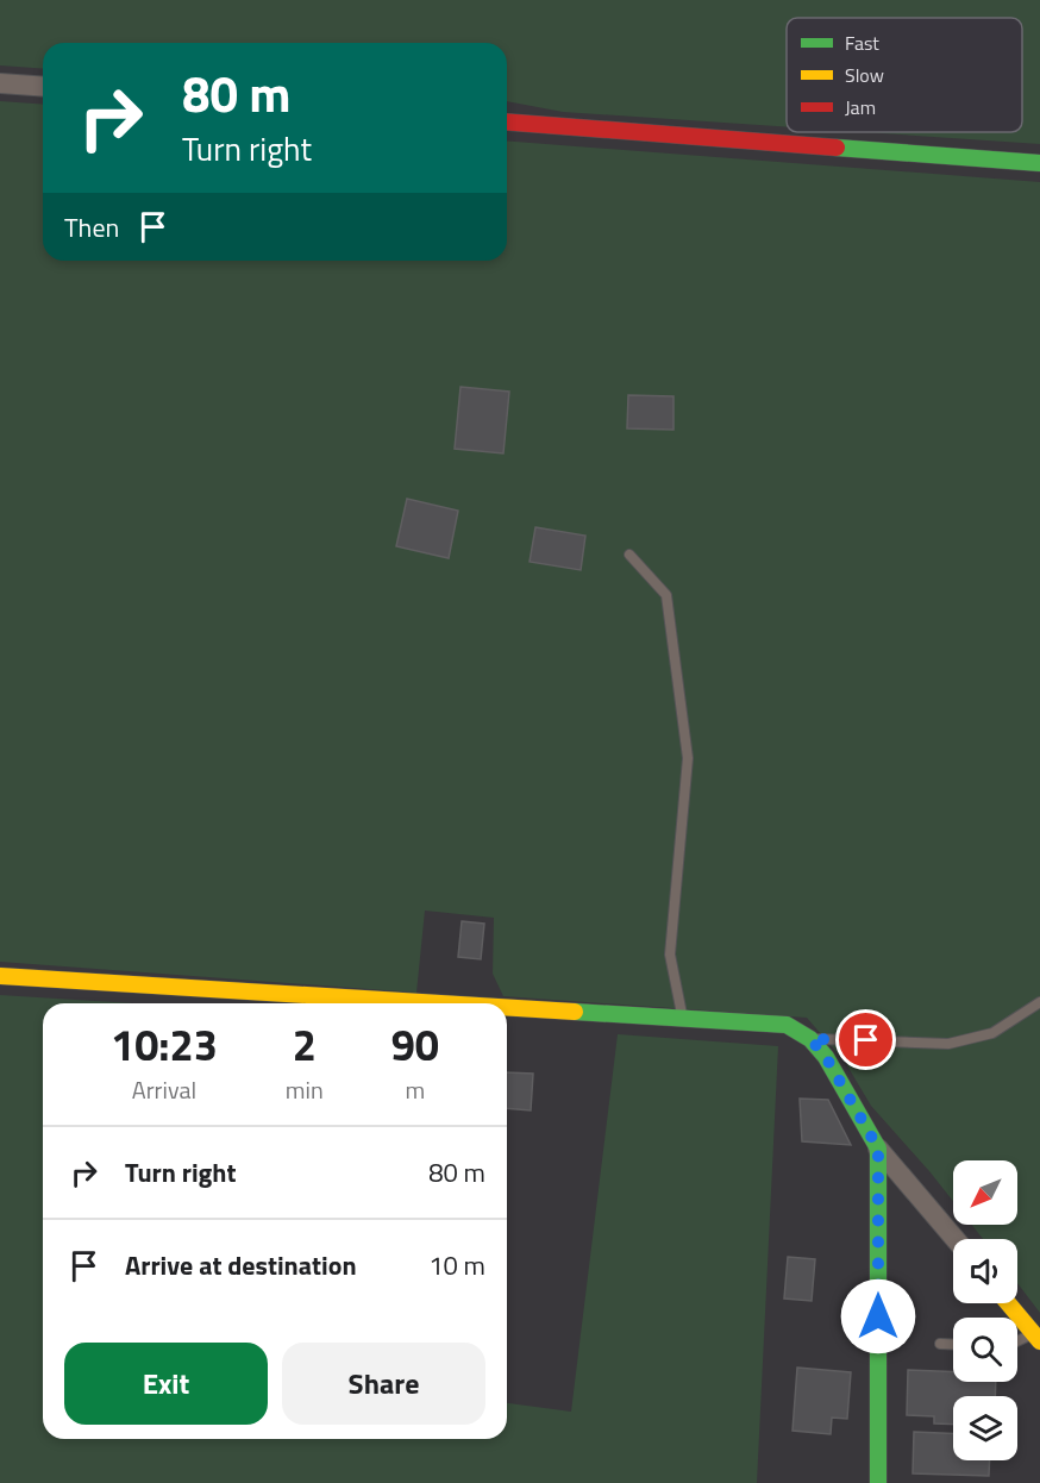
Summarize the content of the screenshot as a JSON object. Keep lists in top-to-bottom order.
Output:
{
  "legend": ["Fast", "Slow", "Jam"],
  "north": "bottom left",
  "page": {
    "turn": ["80 m", "Turn right"],
    "then": "Then",
    "eta": [
      "10:23",
      "Arrival",
      "2",
      "min",
      "90",
      "m"
    ],
    "list": [
      {
        "name": "Turn right",
        "value": "80 m"
      },
      {
        "name": "Arrive at destination",
        "value": "10 m"
      }
    ],
    "buttons": ["Exit", "Share"]
  }
}
